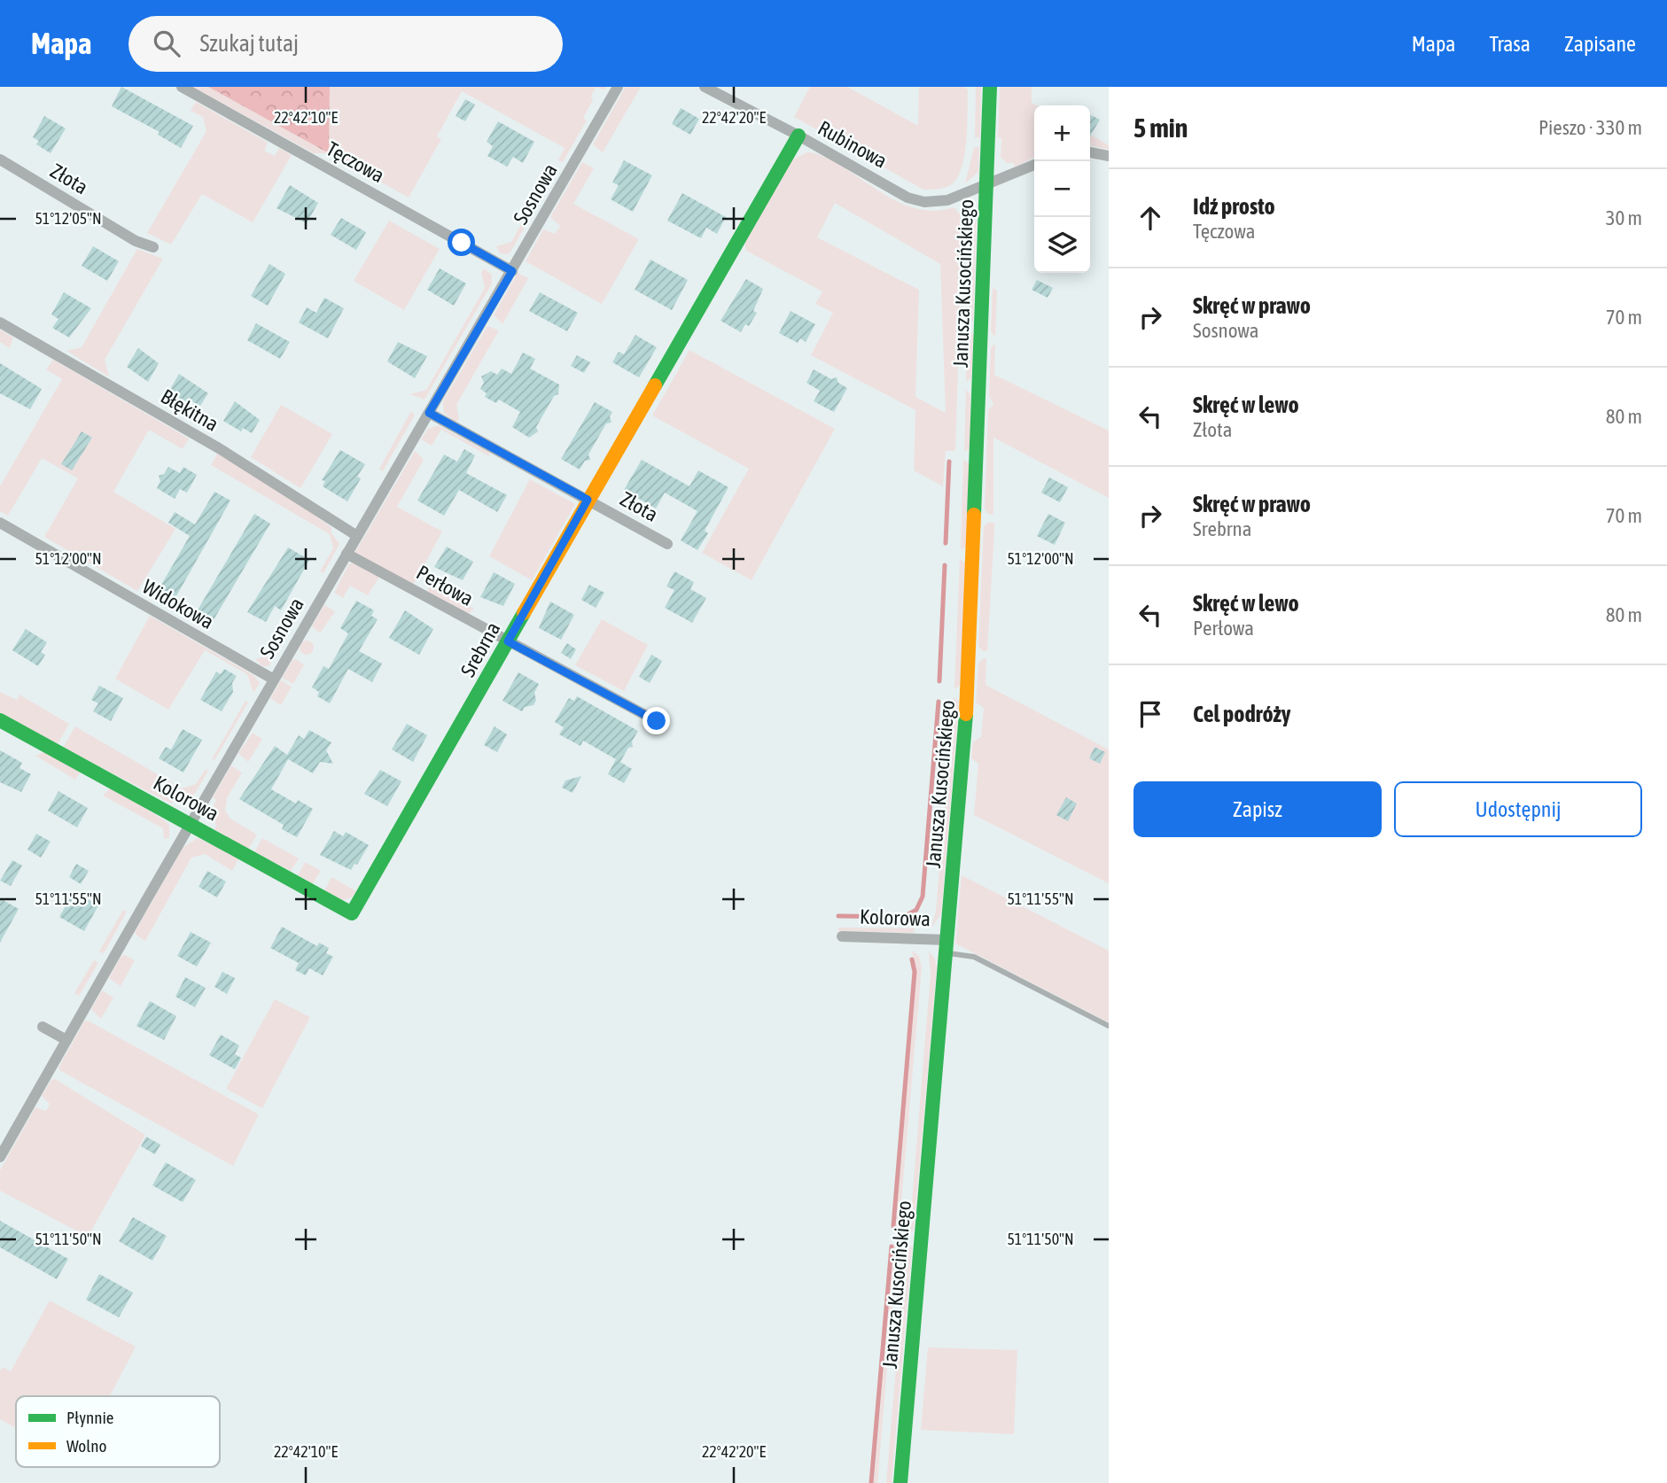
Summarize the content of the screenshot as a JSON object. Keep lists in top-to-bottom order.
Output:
{
  "streets": {
    "street": [
      "Rubinowa",
      "Tęczowa",
      "Złota",
      "Sosnowa",
      "Janusza Kusocińskiego",
      "Błękitna",
      "Perłowa",
      "Widokowa",
      "Srebrna",
      "Kolorowa"
    ]
  },
  "crossings": [
    ["Rubinowa", "Janusza Kusocińskiego"],
    ["Rubinowa", "Srebrna"],
    ["Tęczowa", "Sosnowa"],
    ["Złota", "Sosnowa"],
    ["Złota", "Srebrna"],
    ["Sosnowa", "Błękitna"],
    ["Sosnowa", "Perłowa"],
    ["Sosnowa", "Widokowa"],
    ["Sosnowa", "Kolorowa"],
    ["Janusza Kusocińskiego", "Kolorowa"],
    ["Perłowa", "Srebrna"],
    ["Srebrna", "Kolorowa"]
  ],
  "legend": ["Płynnie", "Wolno"],
  "page": {
    "header": "Mapa",
    "search": "Szukaj tutaj",
    "nav": ["Mapa", "Trasa", "Zapisane"],
    "heading": ["5 min", "Pieszo · 330 m"],
    "map_buttons": ["+", "−"],
    "list": [
      ["Idź prosto", "Tęczowa", "30 m"],
      ["Skręć w prawo", "Sosnowa", "70 m"],
      ["Skręć w lewo", "Złota", "80 m"],
      ["Skręć w prawo", "Srebrna", "70 m"],
      ["Skręć w lewo", "Perłowa", "80 m"],
      "Cel podróży"
    ],
    "buttons": ["Zapisz", "Udostępnij"]
  },
  "coordinates": [
    "22°42'10\"E",
    "22°42'20\"E",
    "51°12'05\"N",
    "51°12'00\"N",
    "51°11'55\"N",
    "51°11'50\"N"
  ]
}
